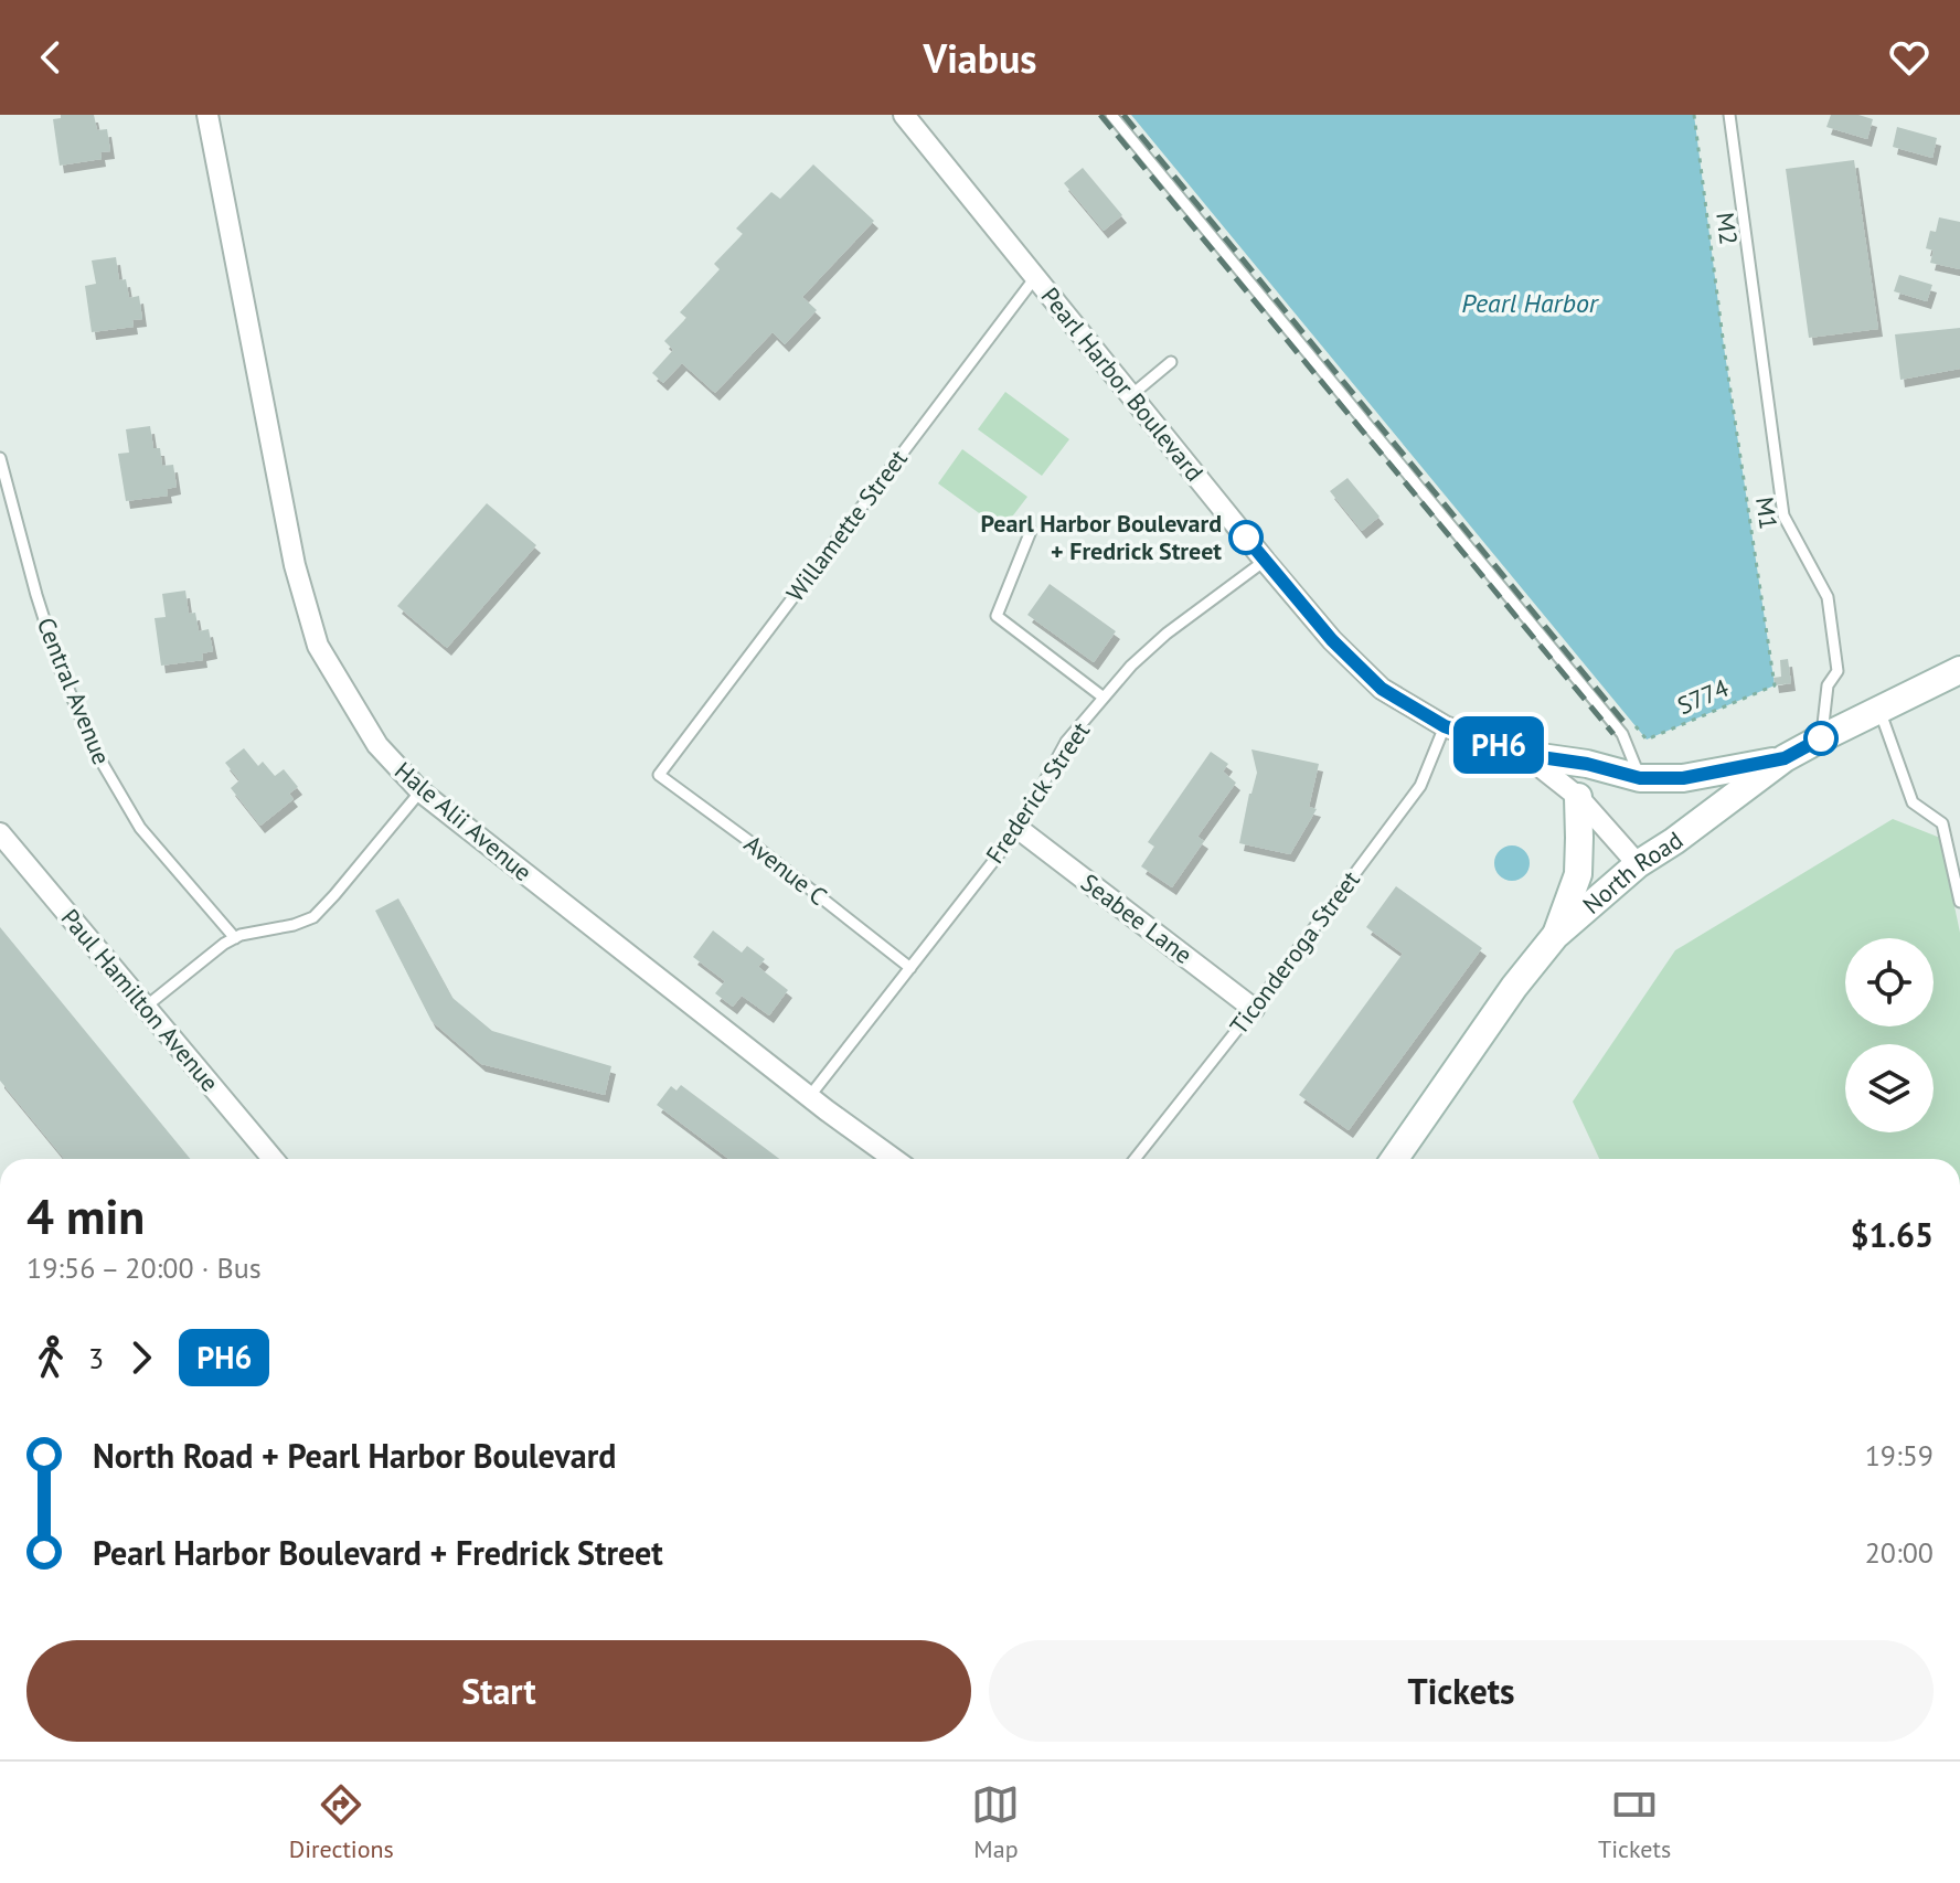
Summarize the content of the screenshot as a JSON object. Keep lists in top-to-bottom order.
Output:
{
  "streets": {
    "street": [
      "Pearl Harbor Boulevard",
      "Hale Alii Avenue",
      "North Road",
      "Seabee Lane",
      "Paul Hamilton Avenue"
    ],
    "lane": [
      "Willamette Street",
      "Central Avenue",
      "Frederick Street",
      "Avenue C",
      "Ticonderoga Street"
    ],
    "path": ["M2", "M1", "S774"]
  },
  "crossings": [
    ["M2", "M1"],
    ["Pearl Harbor Boulevard", "Willamette Street"],
    ["Pearl Harbor Boulevard", "Frederick Street"],
    ["Pearl Harbor Boulevard", "North Road"],
    ["Pearl Harbor Boulevard", "Ticonderoga Street"],
    ["M1", "S774"],
    ["Willamette Street", "Avenue C"],
    ["Frederick Street", "Hale Alii Avenue"],
    ["Frederick Street", "Avenue C"],
    ["Frederick Street", "Seabee Lane"],
    ["Seabee Lane", "Ticonderoga Street"]
  ],
  "water": ["Pearl Harbor"],
  "places": ["Pearl Harbor Boulevard + Fredrick Street"],
  "lines": ["bus line PH6"],
  "page": {
    "header": "Viabus",
    "on_map": "PH6",
    "heading": ["4 min", "19:56 – 20:00 · Bus", "$1.65"],
    "legs": ["3", "PH6"],
    "list": [
      {
        "name": "North Road + Pearl Harbor Boulevard",
        "value": "19:59"
      },
      {
        "name": "Pearl Harbor Boulevard + Fredrick Street",
        "value": "20:00"
      }
    ],
    "buttons": ["Start", "Tickets"],
    "tabs": ["Directions", "Map", "Tickets"]
  }
}
